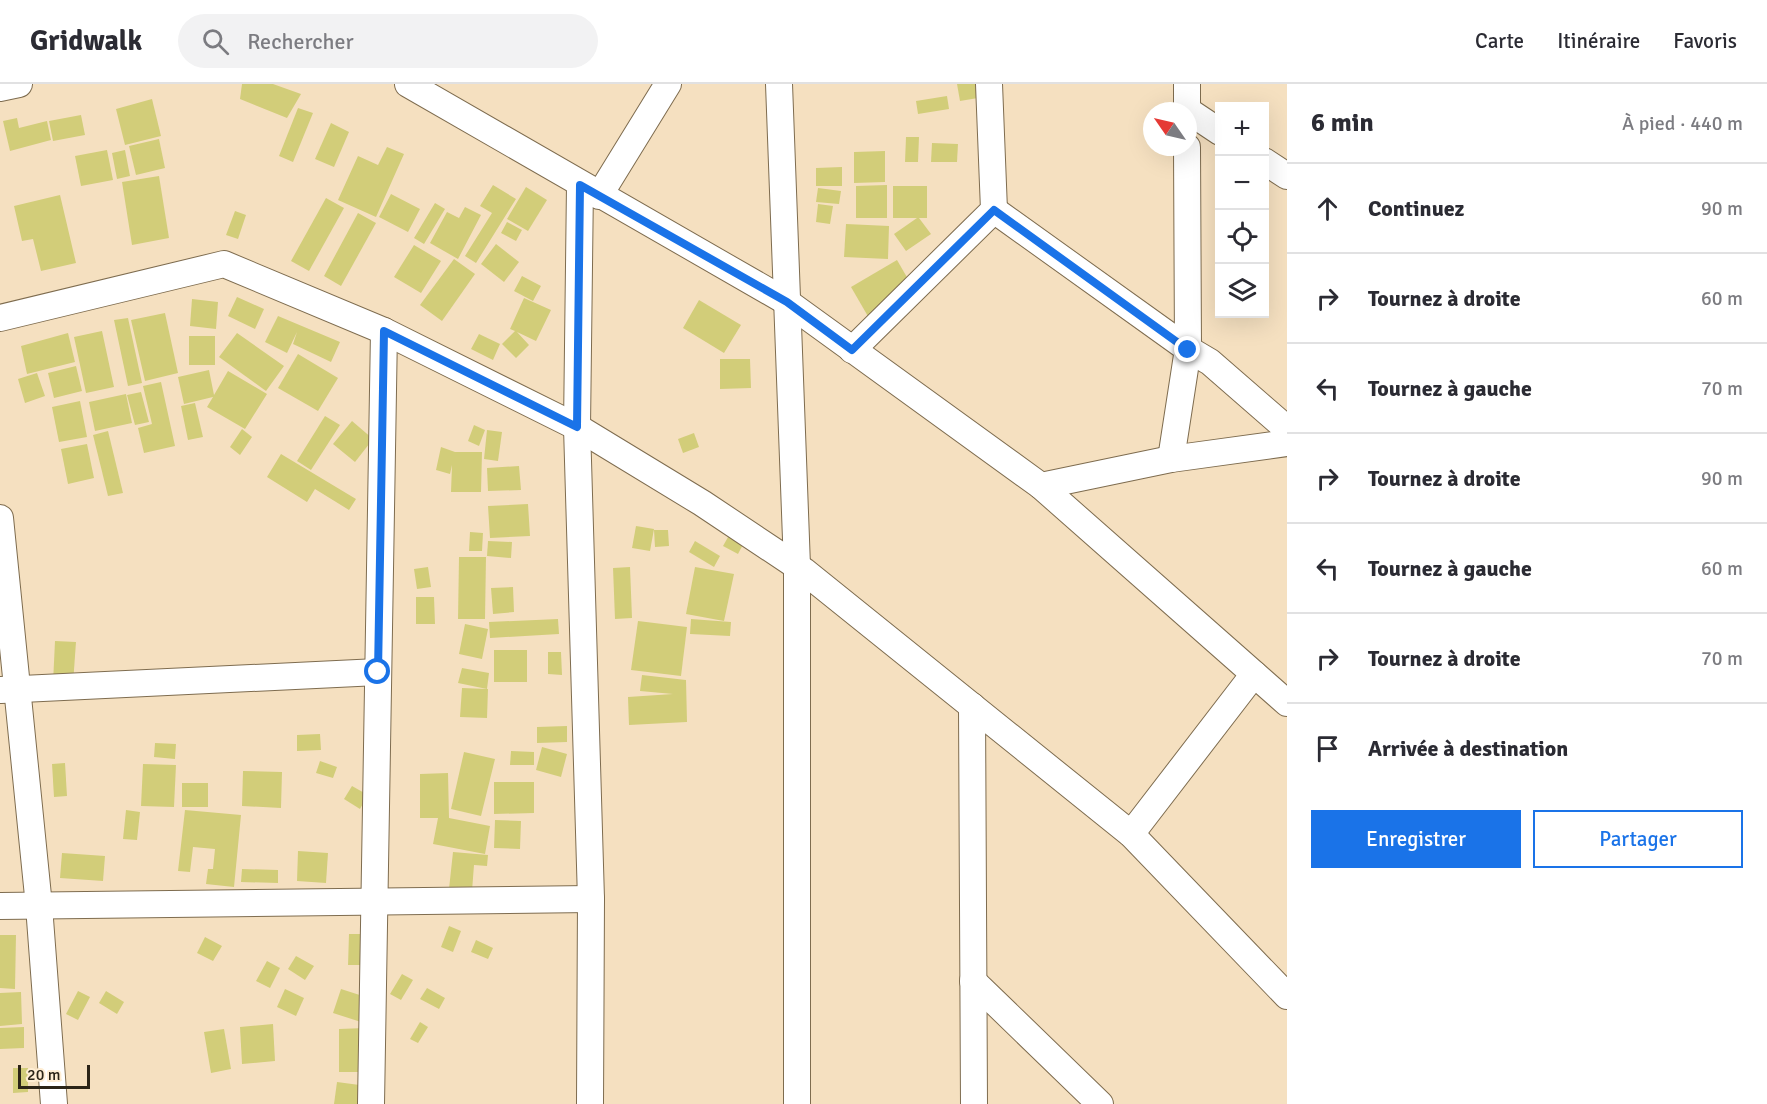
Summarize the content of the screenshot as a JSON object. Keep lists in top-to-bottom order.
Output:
{
  "scale_bar": "20 m",
  "north": "top left",
  "page": {
    "header": "Gridwalk",
    "search": "Rechercher",
    "nav": ["Carte", "Itinéraire", "Favoris"],
    "heading": ["6 min", "À pied · 440 m"],
    "map_buttons": ["+", "−"],
    "list": [
      ["Continuez", "90 m"],
      ["Tournez à droite", "60 m"],
      ["Tournez à gauche", "70 m"],
      ["Tournez à droite", "90 m"],
      ["Tournez à gauche", "60 m"],
      ["Tournez à droite", "70 m"],
      "Arrivée à destination"
    ],
    "buttons": ["Enregistrer", "Partager"],
    "scale": "20 m"
  }
}
